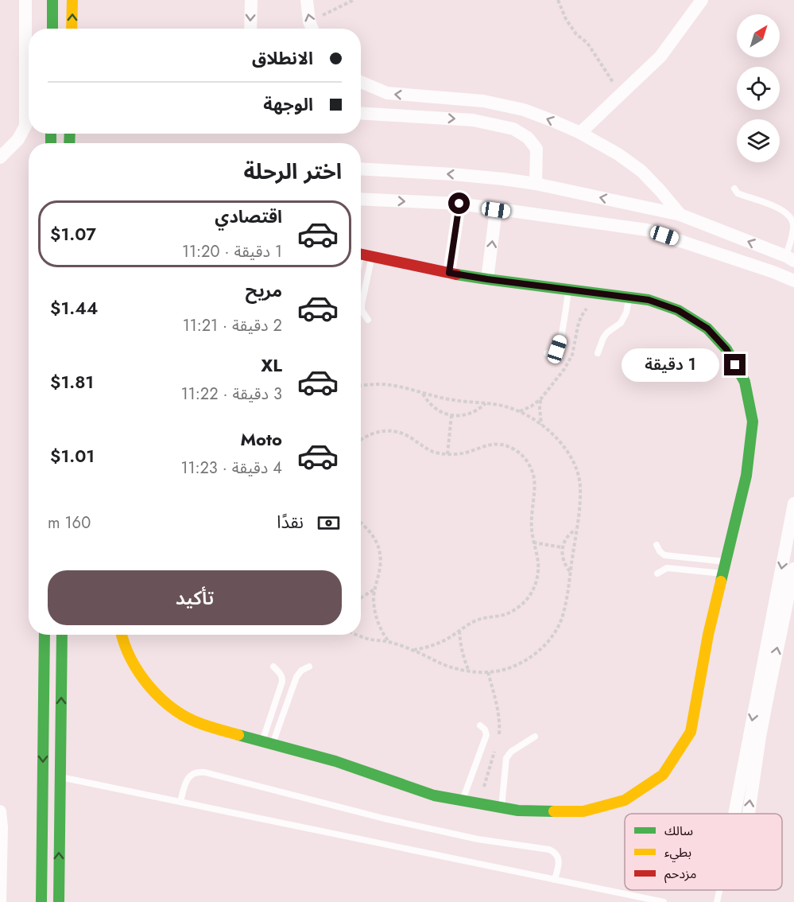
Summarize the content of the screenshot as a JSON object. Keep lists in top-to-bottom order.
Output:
{
  "legend": ["سالك", "بطيء", "مزدحم"],
  "north": "top right",
  "page": {
    "banner": ["الانطلاق", "الوجهة"],
    "heading": "اختر الرحلة",
    "list": [
      {
        "name": "اقتصادي",
        "note": "1 دقيقة · 11:20",
        "value": "$1.07"
      },
      {
        "name": "مريح",
        "note": "2 دقيقة · 11:21",
        "value": "$1.44"
      },
      {
        "name": "XL",
        "note": "3 دقيقة · 11:22",
        "value": "$1.81"
      },
      {
        "name": "Moto",
        "note": "4 دقيقة · 11:23",
        "value": "$1.01"
      }
    ],
    "bubble": "1 دقيقة",
    "pay": ["نقدًا", "160 m"],
    "buttons": "تأكيد"
  }
}
